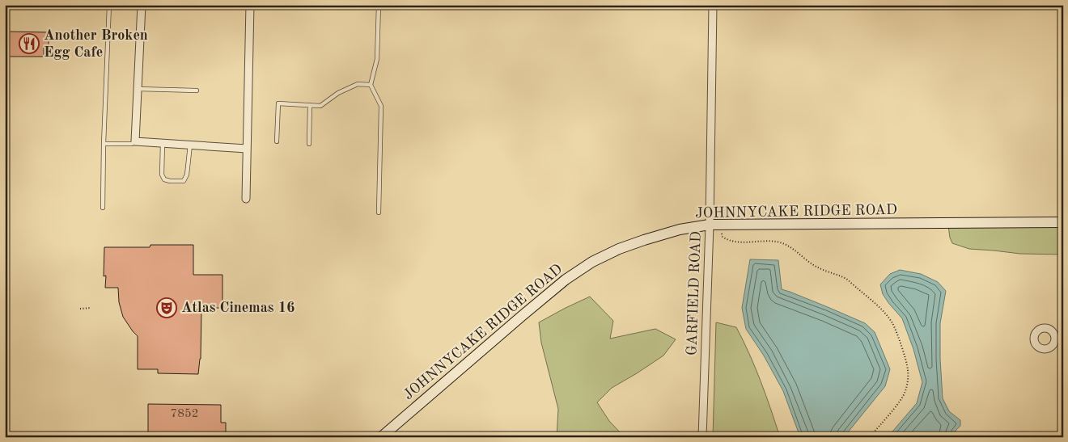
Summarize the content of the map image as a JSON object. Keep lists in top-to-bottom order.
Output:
{
  "streets": {
    "main road": ["JOHNNYCAKE RIDGE ROAD"],
    "street": ["GARFIELD ROAD"]
  },
  "crossings": [
    ["JOHNNYCAKE RIDGE ROAD", "GARFIELD ROAD"]
  ],
  "places": {
    "restaurant": ["Another Broken Egg Cafe"],
    "theatre": ["Atlas Cinemas 16"]
  },
  "house_numbers": ["7852"]
}
